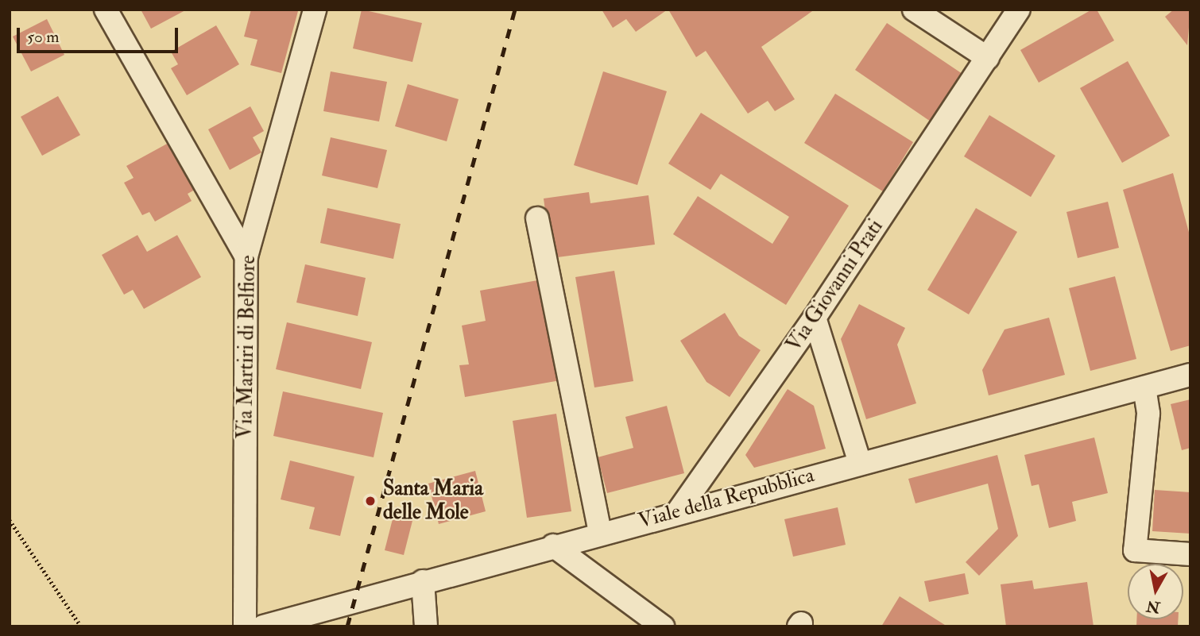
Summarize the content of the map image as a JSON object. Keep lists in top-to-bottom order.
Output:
{
  "streets": {
    "street": ["Via Giovanni Prati", "Via Martiri di Belfiore", "Viale della Repubblica"]
  },
  "crossings": [
    ["Via Giovanni Prati", "Viale della Repubblica"]
  ],
  "places": ["Santa Maria delle Mole"],
  "scale_bar": "50 m",
  "north": "bottom"
}
